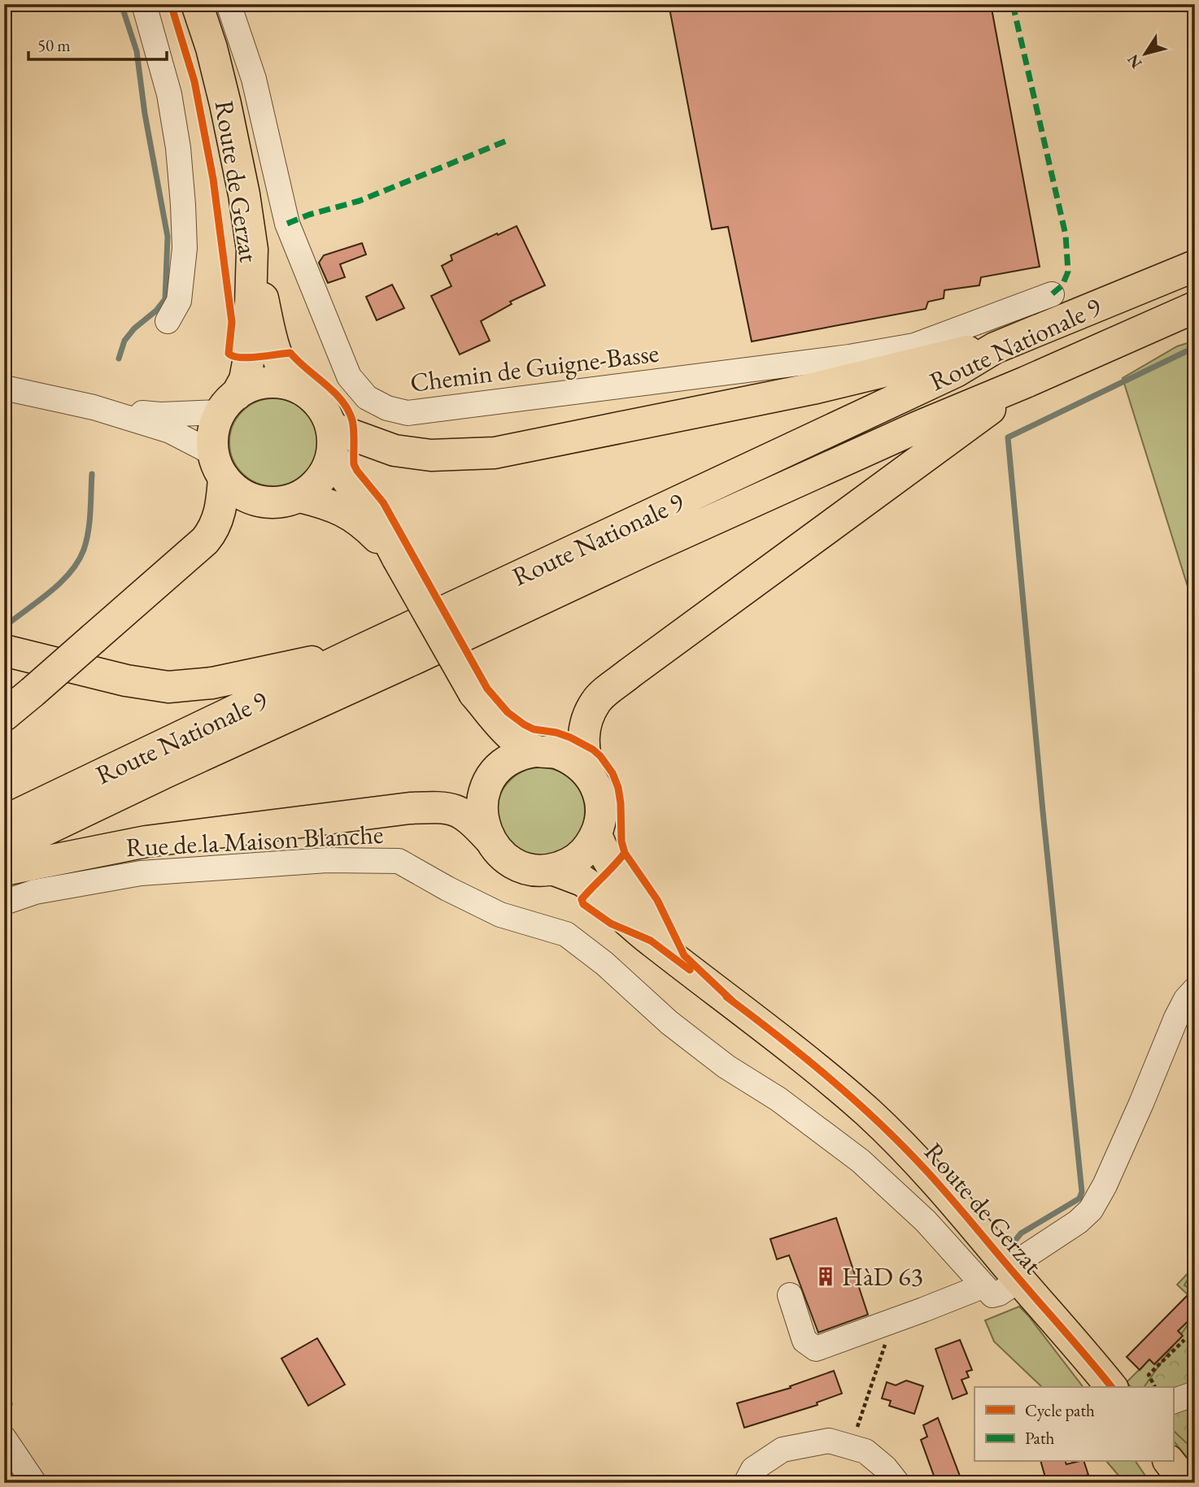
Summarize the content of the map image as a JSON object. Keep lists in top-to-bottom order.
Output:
{
  "streets": {
    "main road": ["Route de Gerzat", "Route Nationale 9"],
    "street": ["Chemin de Guigne-Basse", "Rue de la Maison Blanche"]
  },
  "places": {
    "building": ["HàD 63"]
  },
  "legend": ["Cycle path", "Path"],
  "scale_bar": "50 m",
  "north": "bottom left"
}
